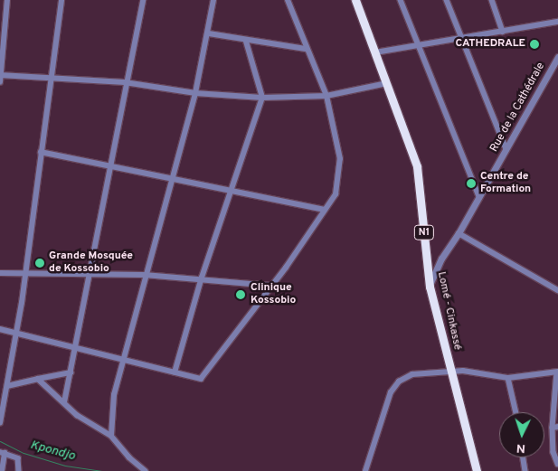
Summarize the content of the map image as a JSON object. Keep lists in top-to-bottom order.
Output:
{
  "streets": {
    "highway": ["N1", "Lomé - Cinkassé"],
    "street": ["Rue de la Cathédrale"]
  },
  "crossings": [
    ["Rue de la Cathédrale", "Lomé - Cinkassé"]
  ],
  "water": ["Kpondjo"],
  "places": [
    "CATHEDRALE",
    "Centre de Formation",
    "Grande Mosquée de Kossobio",
    "Clinique Kossobio"
  ],
  "north": "bottom"
}
